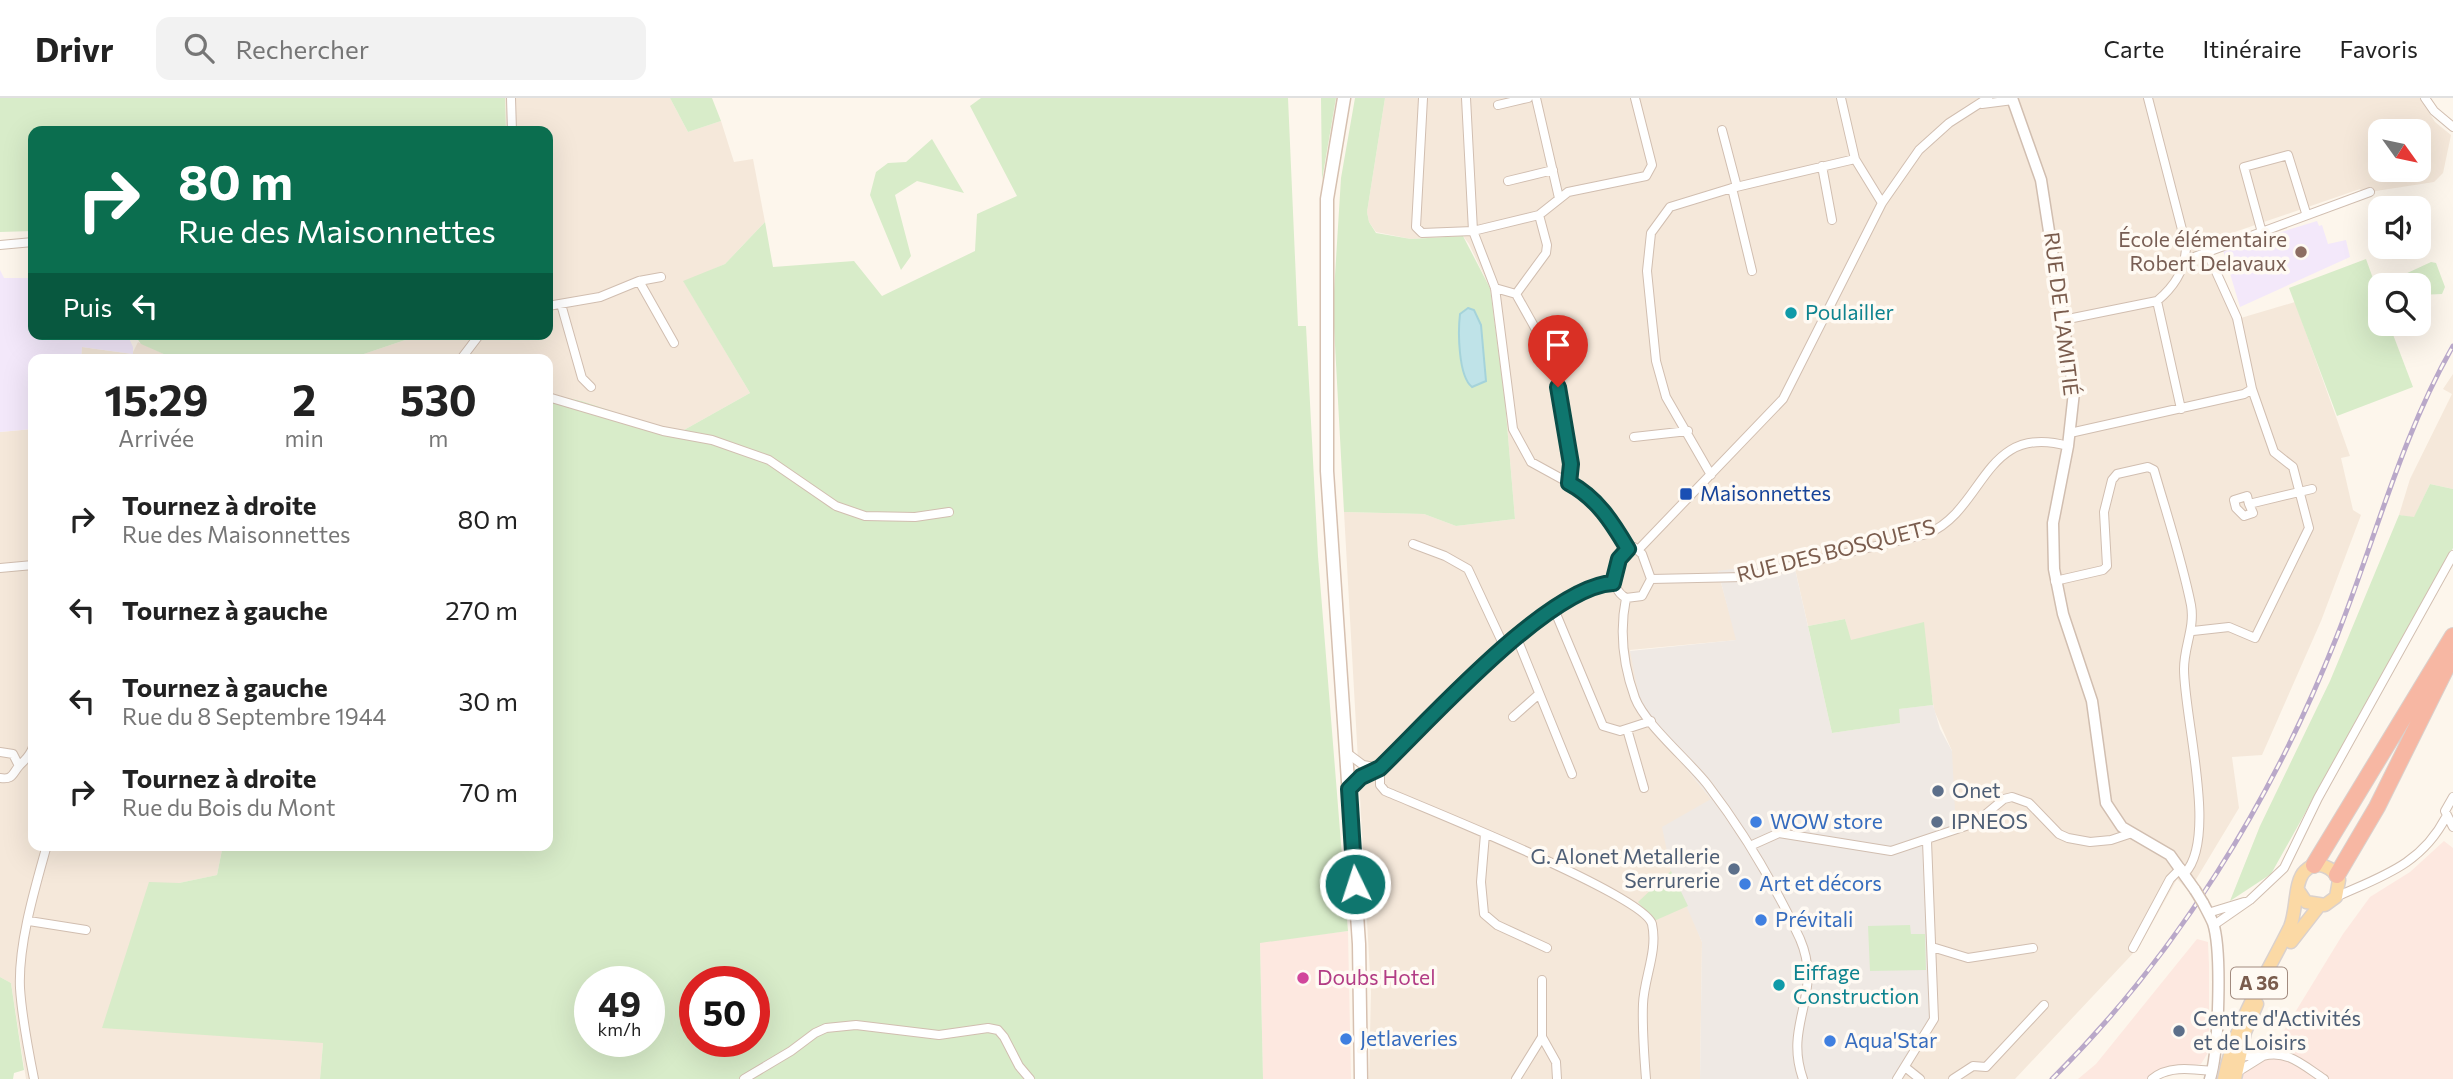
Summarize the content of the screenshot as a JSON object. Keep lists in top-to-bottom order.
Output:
{
  "streets": {
    "highway": ["A 36"],
    "street": ["RUE DE L'AMITIÉ", "RUE DES BOSQUETS"]
  },
  "crossings": [
    ["RUE DE L'AMITIÉ", "RUE DES BOSQUETS"]
  ],
  "places": {
    "other": [
      "École élémentaire Robert Delavaux",
      "Poulailler",
      "Onet",
      "WOW store",
      "IPNEOS",
      "G. Alonet Metallerie Serrurerie",
      "Art et décors",
      "Prévitali",
      "Doubs Hotel",
      "Eiffage Construction",
      "Centre d'Activités et de Loisirs",
      "Jetlaveries",
      "Aqua'Star"
    ],
    "transit": ["Maisonnettes"]
  },
  "north": "bottom right",
  "page": {
    "header": "Drivr",
    "search": "Rechercher",
    "nav": ["Carte", "Itinéraire", "Favoris"],
    "turn": ["80 m", "Rue des Maisonnettes"],
    "then": "Puis",
    "eta": [
      "15:29",
      "Arrivée",
      "2",
      "min",
      "530",
      "m"
    ],
    "list": [
      {
        "name": "Tournez à droite",
        "note": "Rue des Maisonnettes",
        "value": "80 m"
      },
      {
        "name": "Tournez à gauche",
        "value": "270 m"
      },
      {
        "name": "Tournez à gauche",
        "note": "Rue du 8 Septembre 1944",
        "value": "30 m"
      },
      {
        "name": "Tournez à droite",
        "note": "Rue du Bois du Mont",
        "value": "70 m"
      }
    ],
    "speed": "49 km/h",
    "limit": "50"
  }
}
